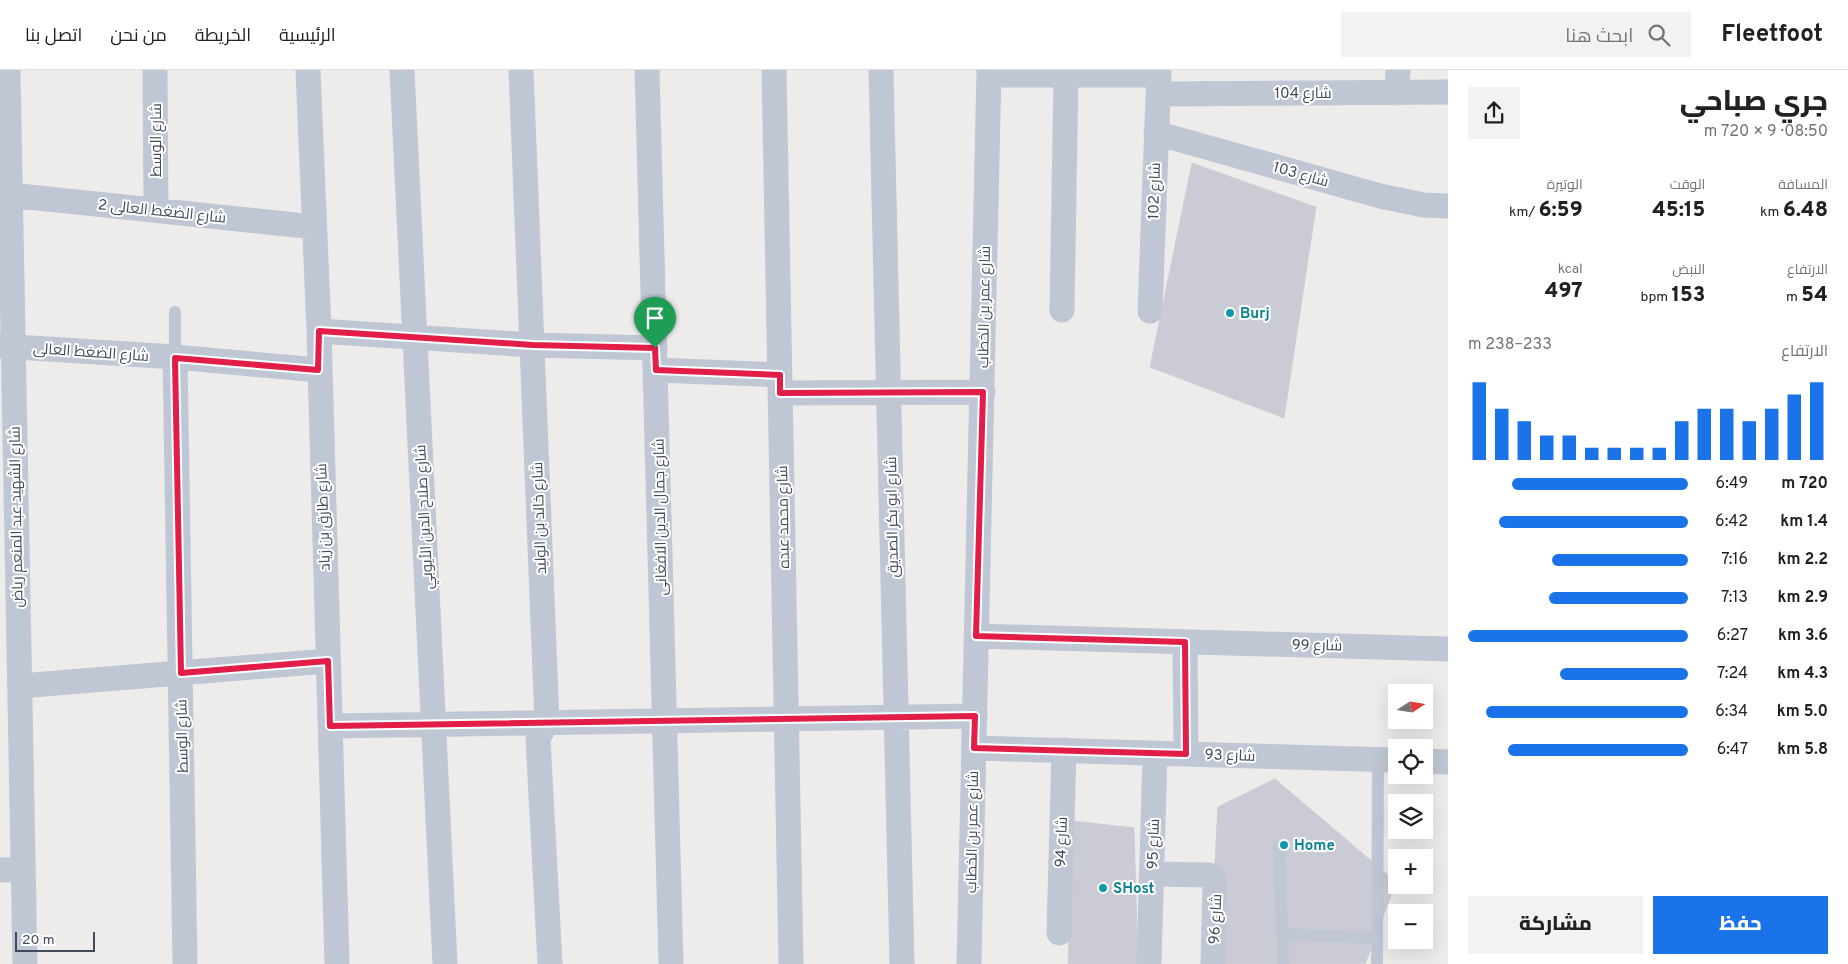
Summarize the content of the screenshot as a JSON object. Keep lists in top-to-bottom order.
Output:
{
  "streets": {
    "street": [
      "شارع 104",
      "شارع الوسط",
      "شارع 103",
      "شارع 102",
      "شارع الضغط العالى 2",
      "شارع عمر بن الخطاب",
      "شارع الضغط العالى",
      "شارع الشهيد عبد المنعم رياض",
      "شارع طارق بن زياد",
      "شارع صلاح الدين الأيوبي",
      "شارع جمال الدين الافغانى",
      "شارع محمد عبده",
      "شارع ابو بكر الصديق",
      "شارع خالد بن الوليد",
      "شارع 99",
      "شارع 93",
      "شارع 94",
      "شارع 95",
      "شارع 96"
    ]
  },
  "crossings": [
    ["شارع 104", "شارع 102"],
    ["شارع 104", "شارع عمر بن الخطاب"],
    ["شارع الوسط", "شارع الضغط العالى 2"],
    ["شارع الوسط", "شارع الضغط العالى"],
    ["شارع 103", "شارع 102"],
    ["شارع الضغط العالى 2", "شارع الشهيد عبد المنعم رياض"],
    ["شارع الضغط العالى 2", "شارع طارق بن زياد"],
    ["شارع عمر بن الخطاب", "شارع 99"],
    ["شارع عمر بن الخطاب", "شارع 93"],
    ["شارع الضغط العالى", "شارع الشهيد عبد المنعم رياض"],
    ["شارع الضغط العالى", "شارع طارق بن زياد"],
    ["شارع 93", "شارع 94"],
    ["شارع 93", "شارع 95"],
    ["شارع 95", "شارع 96"]
  ],
  "places": ["Burj", "Home", "SHost"],
  "scale_bar": "20 m",
  "north": "right",
  "page": {
    "header": "Fleetfoot",
    "search": "ابحث هنا",
    "nav": [
      "الرئيسية",
      "الخريطة",
      "من نحن",
      "اتصل بنا"
    ],
    "heading": ["جري صباحي", "08:50 · 9 × 720 m"],
    "stats": [
      ["المسافة", "6.48 km"],
      ["الوقت", "45:15"],
      ["الوتيرة", "6:59 /km"],
      ["الارتفاع", "54 m"],
      ["النبض", "153 bpm"],
      ["kcal", "497"]
    ],
    "chart": ["الارتفاع", "233–238 m"],
    "list": [
      {
        "name": "720 m",
        "note": "6:49"
      },
      {
        "name": "1.4 km",
        "note": "6:42"
      },
      {
        "name": "2.2 km",
        "note": "7:16"
      },
      {
        "name": "2.9 km",
        "note": "7:13"
      },
      {
        "name": "3.6 km",
        "note": "6:27"
      },
      {
        "name": "4.3 km",
        "note": "7:24"
      },
      {
        "name": "5.0 km",
        "note": "6:34"
      },
      {
        "name": "5.8 km",
        "note": "6:47"
      }
    ],
    "map_buttons": ["+", "−"],
    "buttons": ["حفظ", "مشاركة"],
    "scale": "20 m"
  }
}
